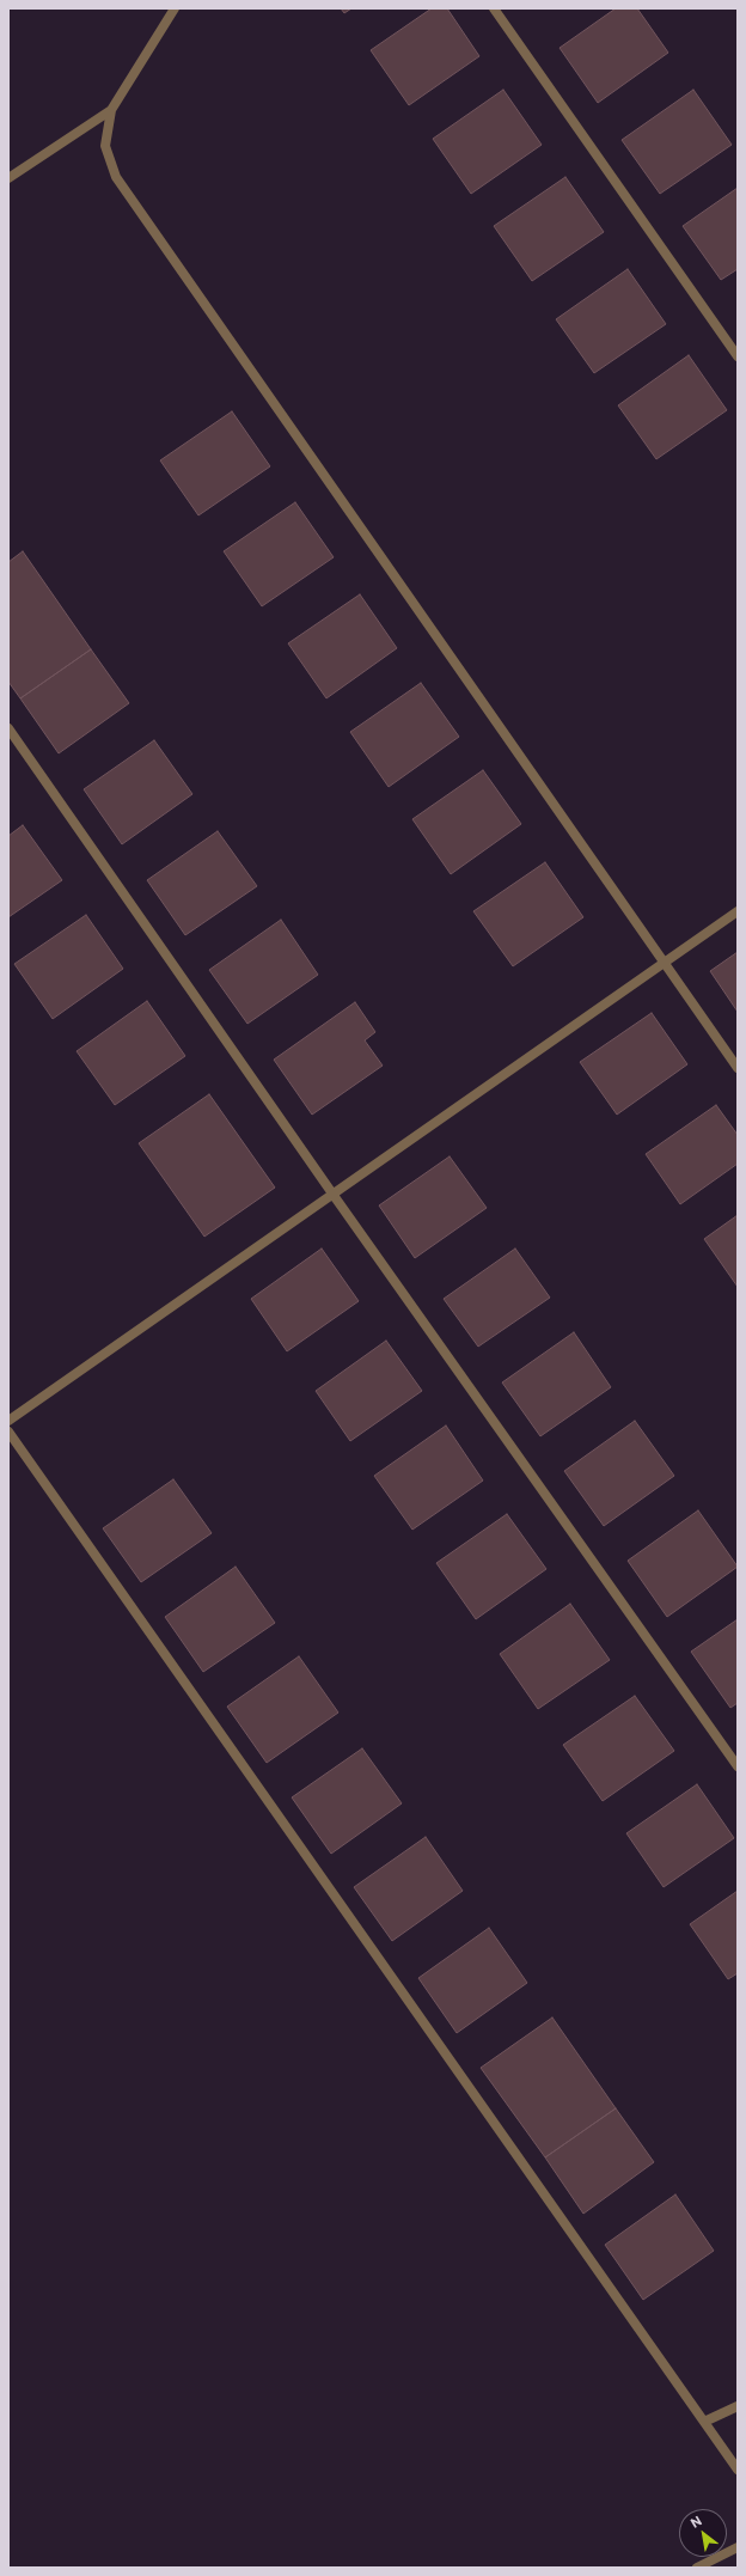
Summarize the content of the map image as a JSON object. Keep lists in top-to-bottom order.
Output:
{
  "north": "top left"
}
